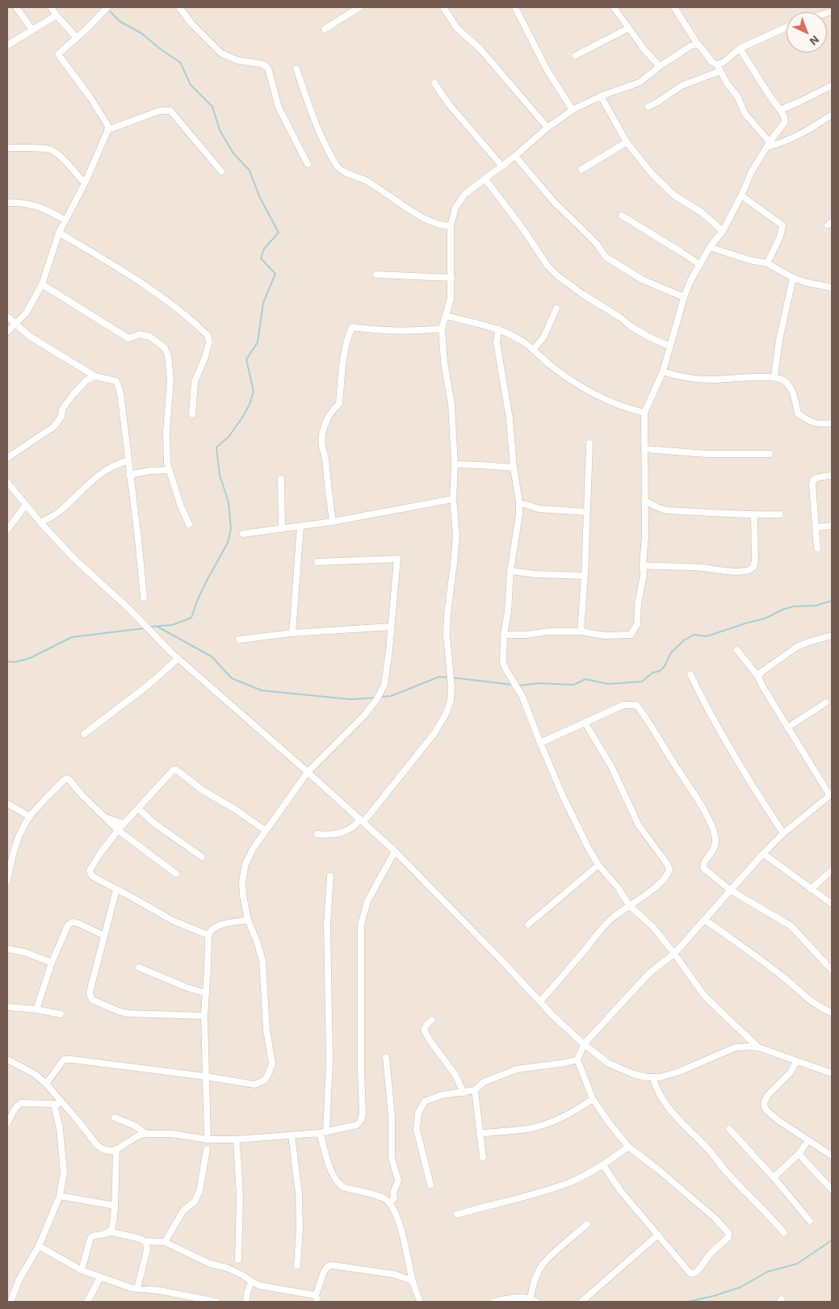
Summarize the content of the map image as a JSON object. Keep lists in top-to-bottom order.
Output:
{
  "north": "bottom right"
}
